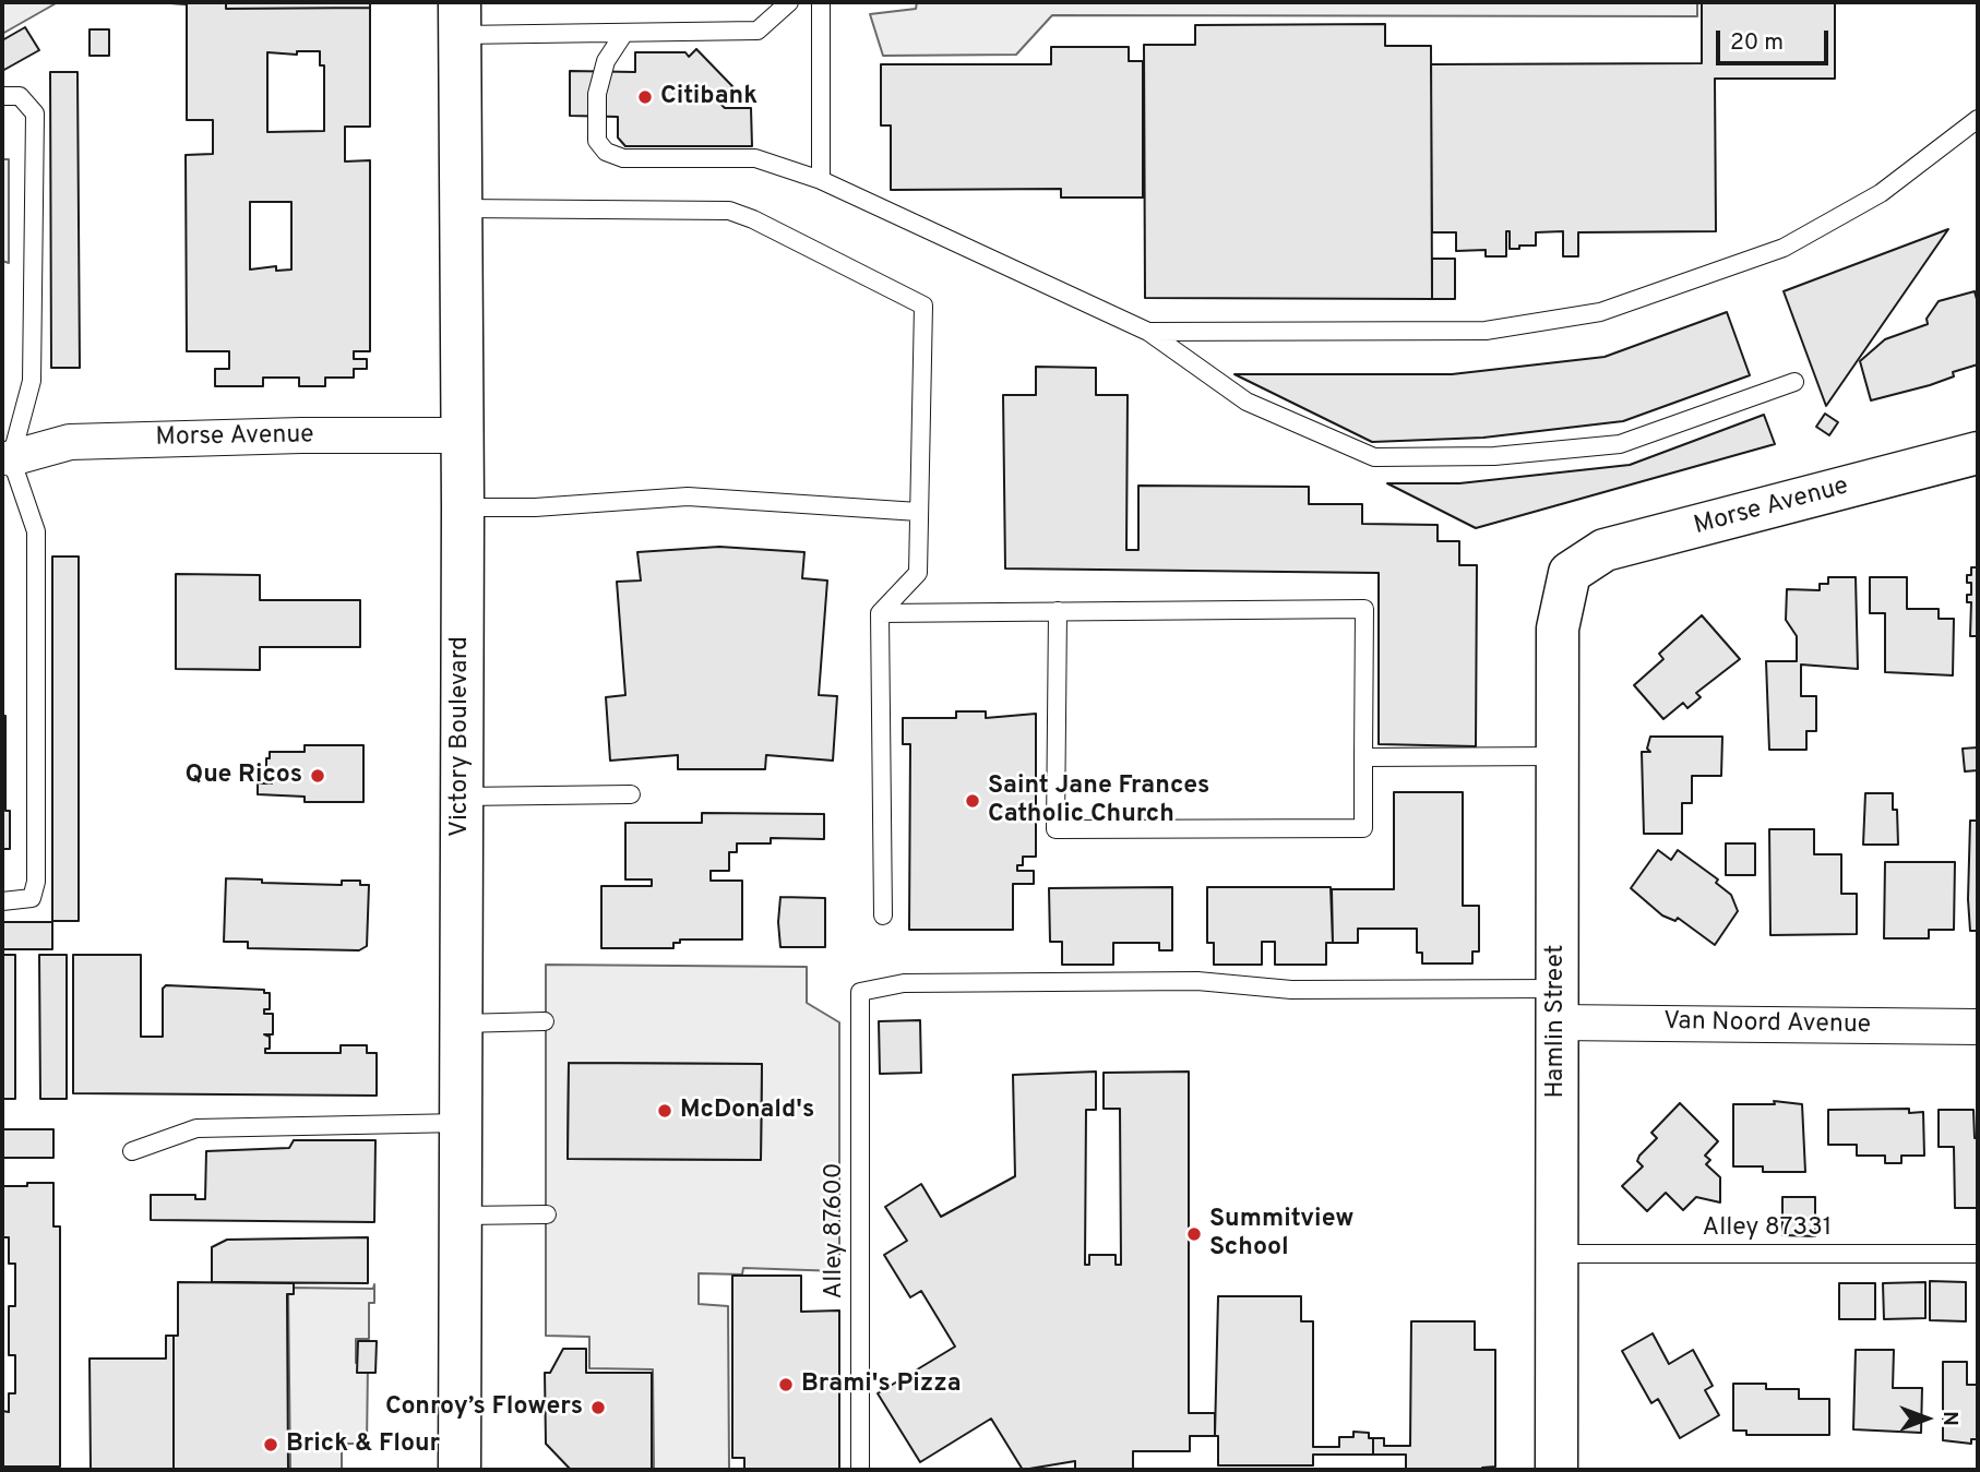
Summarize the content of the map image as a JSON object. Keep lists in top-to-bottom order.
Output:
{
  "streets": {
    "main road": ["Morse Avenue", "Victory Boulevard", "Hamlin Street"],
    "street": ["Van Noord Avenue"],
    "lane": ["Alley 87331", "Alley 87600"]
  },
  "crossings": [
    ["Morse Avenue", "Victory Boulevard"],
    ["Morse Avenue", "Hamlin Street"],
    ["Hamlin Street", "Van Noord Avenue"],
    ["Hamlin Street", "Alley 87331"],
    ["Hamlin Street", "Alley 87600"],
    ["Van Noord Avenue", "Alley 87600"]
  ],
  "places": [
    "Citibank",
    "Que Ricos",
    "Saint Jane Frances Catholic Church",
    "McDonald's",
    "Summitview School",
    "Brami's Pizza",
    "Conroy’s Flowers",
    "Brick & Flour"
  ],
  "scale_bar": "20 m",
  "north": "right"
}
